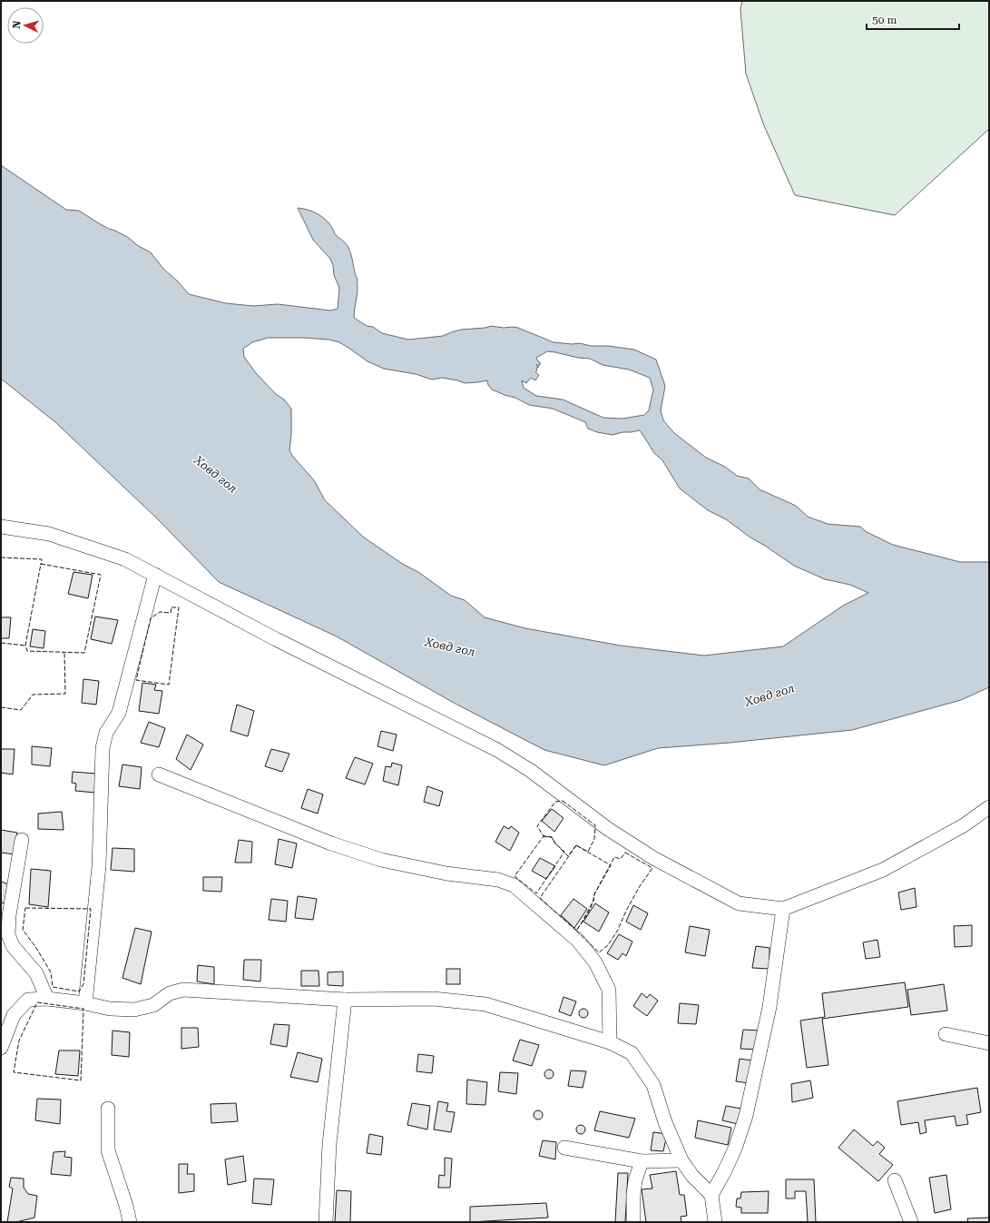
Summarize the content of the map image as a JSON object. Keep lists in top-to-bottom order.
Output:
{
  "water": ["Ховд гол"],
  "scale_bar": "50 m",
  "north": "left"
}
